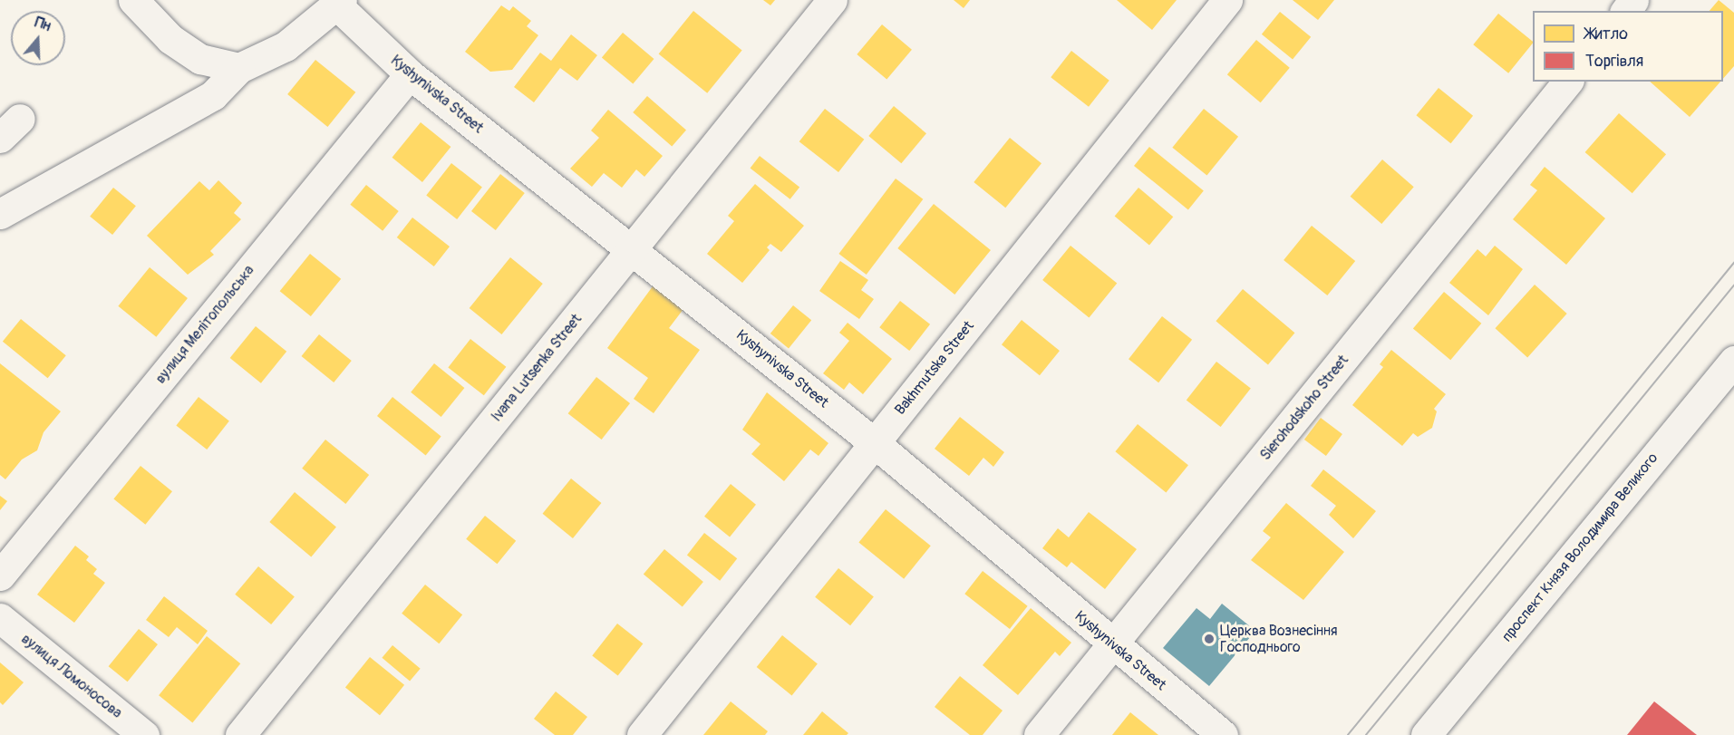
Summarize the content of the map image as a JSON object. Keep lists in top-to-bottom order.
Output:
{
  "streets": {
    "street": [
      "Kyshynivska Street",
      "вулиця Мелітопольська",
      "Ivana Lutsenka Street",
      "Bakhmutska Street",
      "Sierohodskoho Street",
      "проспект Князя Володимира Великого",
      "вулиця Ломоносова"
    ]
  },
  "crossings": [
    ["Kyshynivska Street", "вулиця Мелітопольська"],
    ["Kyshynivska Street", "Ivana Lutsenka Street"],
    ["Kyshynivska Street", "Bakhmutska Street"],
    ["Kyshynivska Street", "Sierohodskoho Street"]
  ],
  "places": ["Церква Вознесіння Господнього"],
  "legend": ["Житло", "Торгівля"],
  "north": "top"
}
